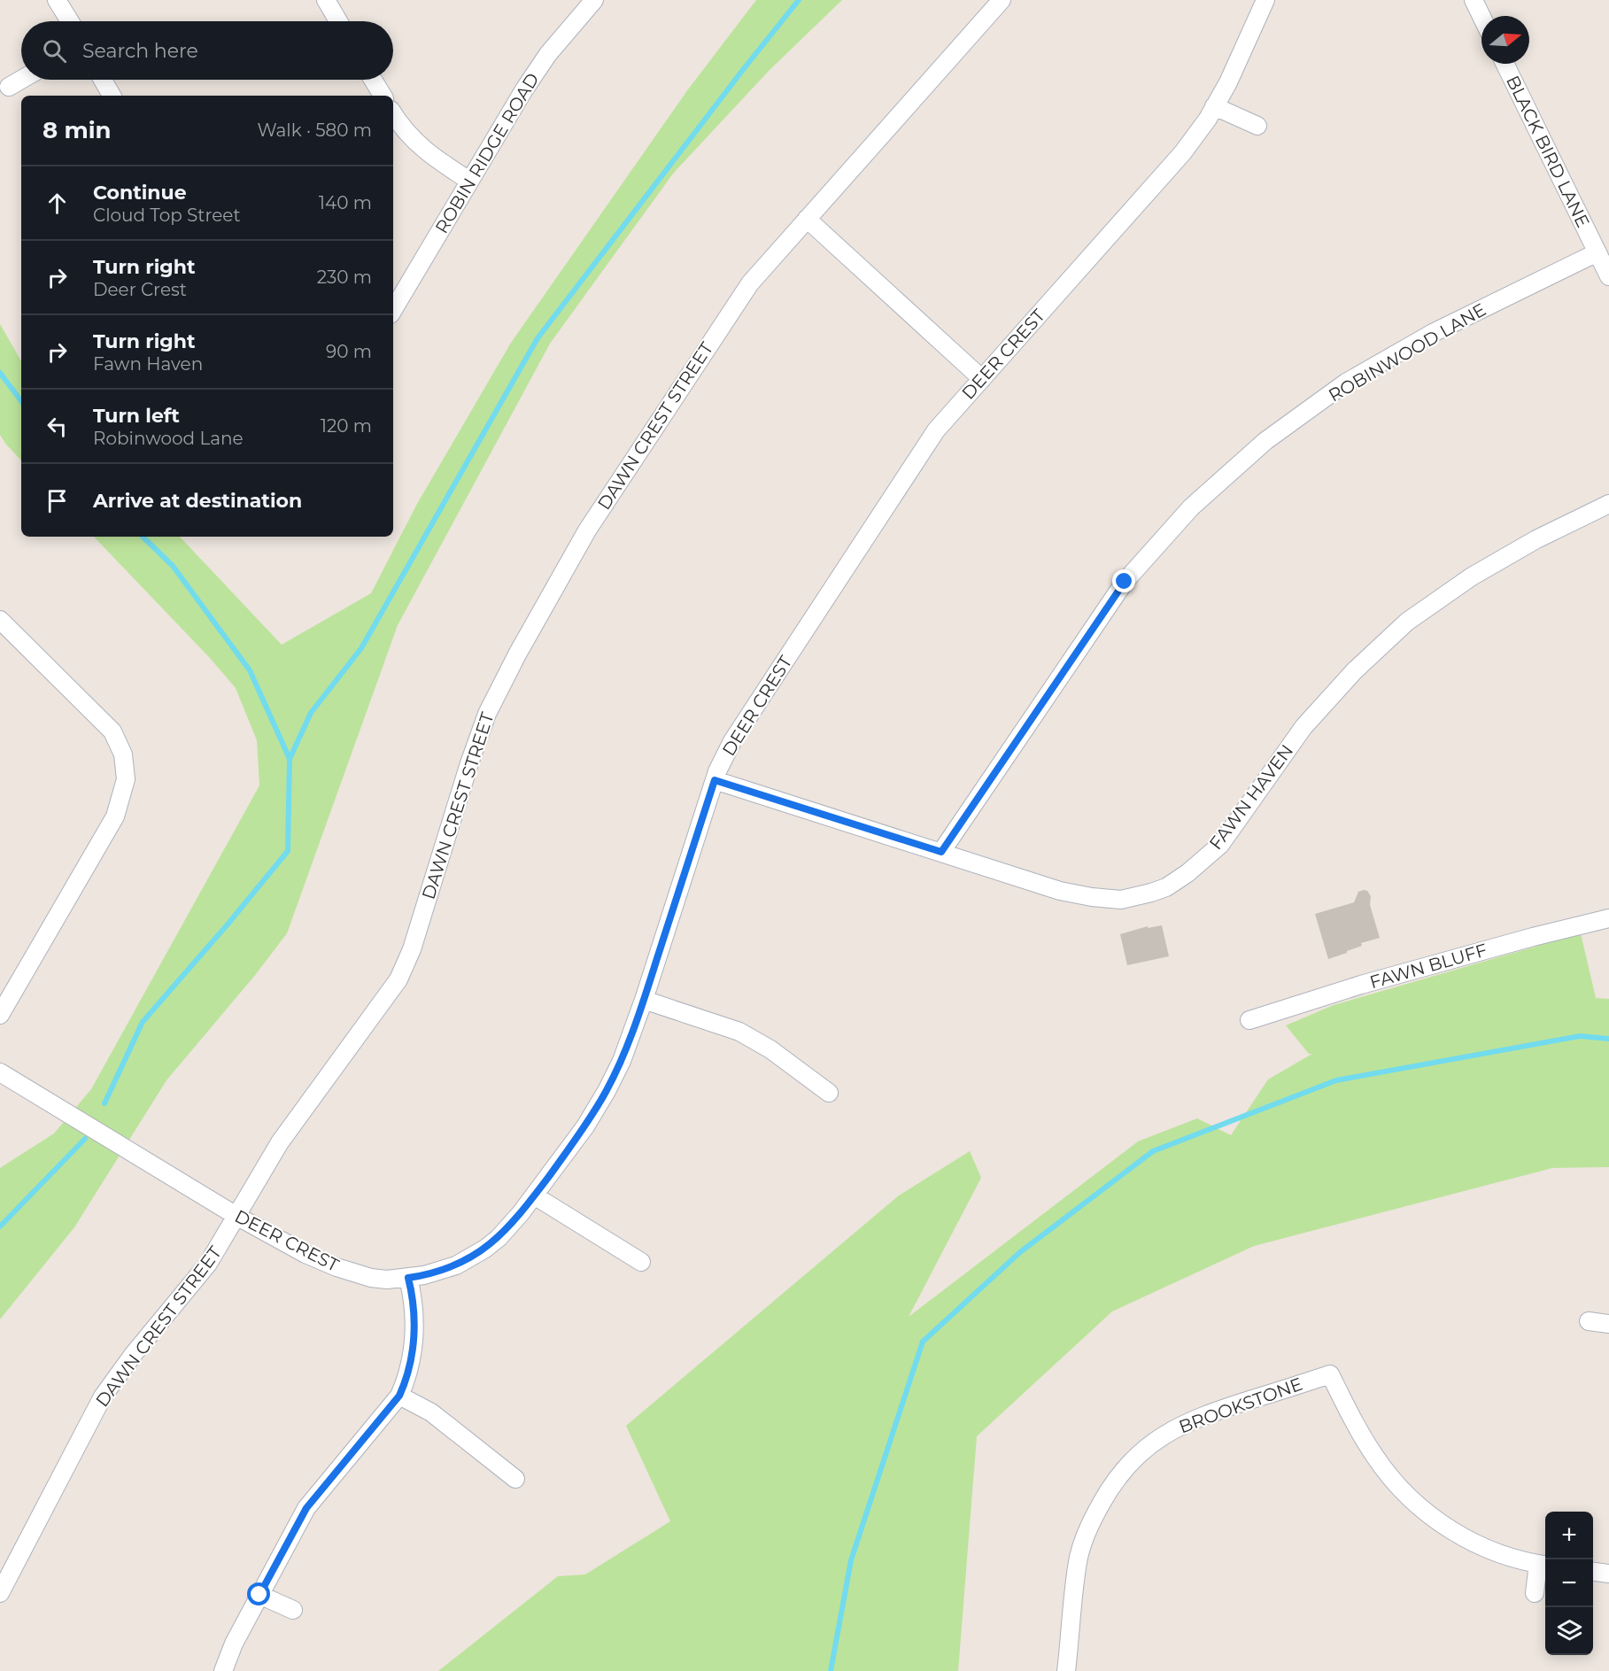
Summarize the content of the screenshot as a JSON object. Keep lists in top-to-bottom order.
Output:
{
  "streets": {
    "street": [
      "BLACK BIRD LANE",
      "ROBIN RIDGE ROAD",
      "ROBINWOOD LANE",
      "DEER CREST",
      "DAWN CREST STREET",
      "FAWN HAVEN",
      "FAWN BLUFF",
      "BROOKSTONE"
    ]
  },
  "crossings": [
    ["BLACK BIRD LANE", "ROBINWOOD LANE"],
    ["ROBINWOOD LANE", "FAWN HAVEN"],
    ["DEER CREST", "DAWN CREST STREET"],
    ["DEER CREST", "FAWN HAVEN"]
  ],
  "north": "right",
  "page": {
    "search": "Search here",
    "heading": ["8 min", "Walk · 580 m"],
    "list": [
      ["Continue", "Cloud Top Street", "140 m"],
      ["Turn right", "Deer Crest", "230 m"],
      ["Turn right", "Fawn Haven", "90 m"],
      ["Turn left", "Robinwood Lane", "120 m"],
      "Arrive at destination"
    ],
    "map_buttons": ["+", "−"]
  }
}
